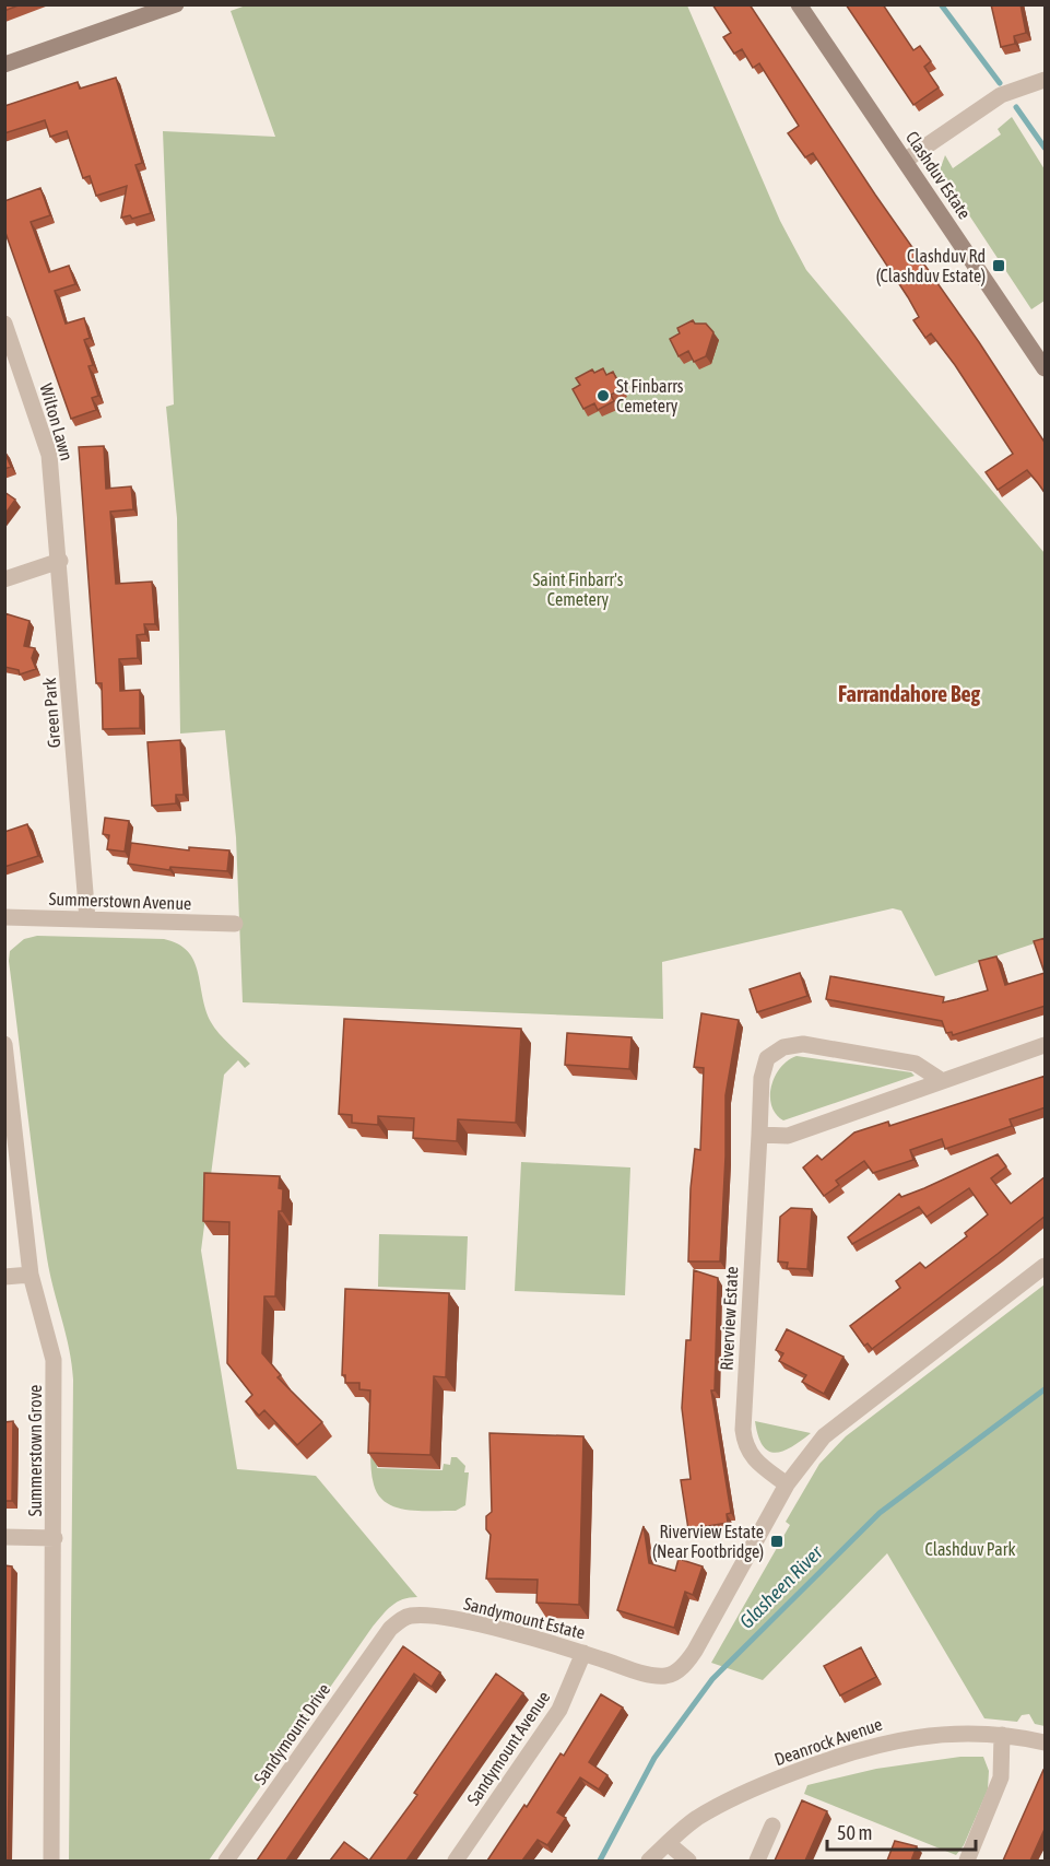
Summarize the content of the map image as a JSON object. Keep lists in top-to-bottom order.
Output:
{
  "streets": {
    "street": [
      "Clashduv Estate",
      "Wilton Lawn",
      "Green Park",
      "Summerstown Avenue",
      "Riverview Estate",
      "Summerstown Grove",
      "Sandymount Estate",
      "Sandymount Drive",
      "Deanrock Avenue",
      "Sandymount Avenue"
    ]
  },
  "crossings": [
    ["Wilton Lawn", "Green Park"],
    ["Green Park", "Summerstown Avenue"],
    ["Riverview Estate", "Sandymount Estate"],
    ["Sandymount Estate", "Sandymount Drive"],
    ["Sandymount Estate", "Sandymount Avenue"]
  ],
  "districts": ["Farrandahore Beg"],
  "water": ["Glasheen River"],
  "parks": ["Saint Finbarr's Cemetery", "Clashduv Park"],
  "places": {
    "transit": ["Clashduv Rd (Clashduv Estate)", "Riverview Estate (Near Footbridge)"],
    "other": ["St Finbarrs Cemetery"]
  },
  "scale_bar": "50 m"
}
